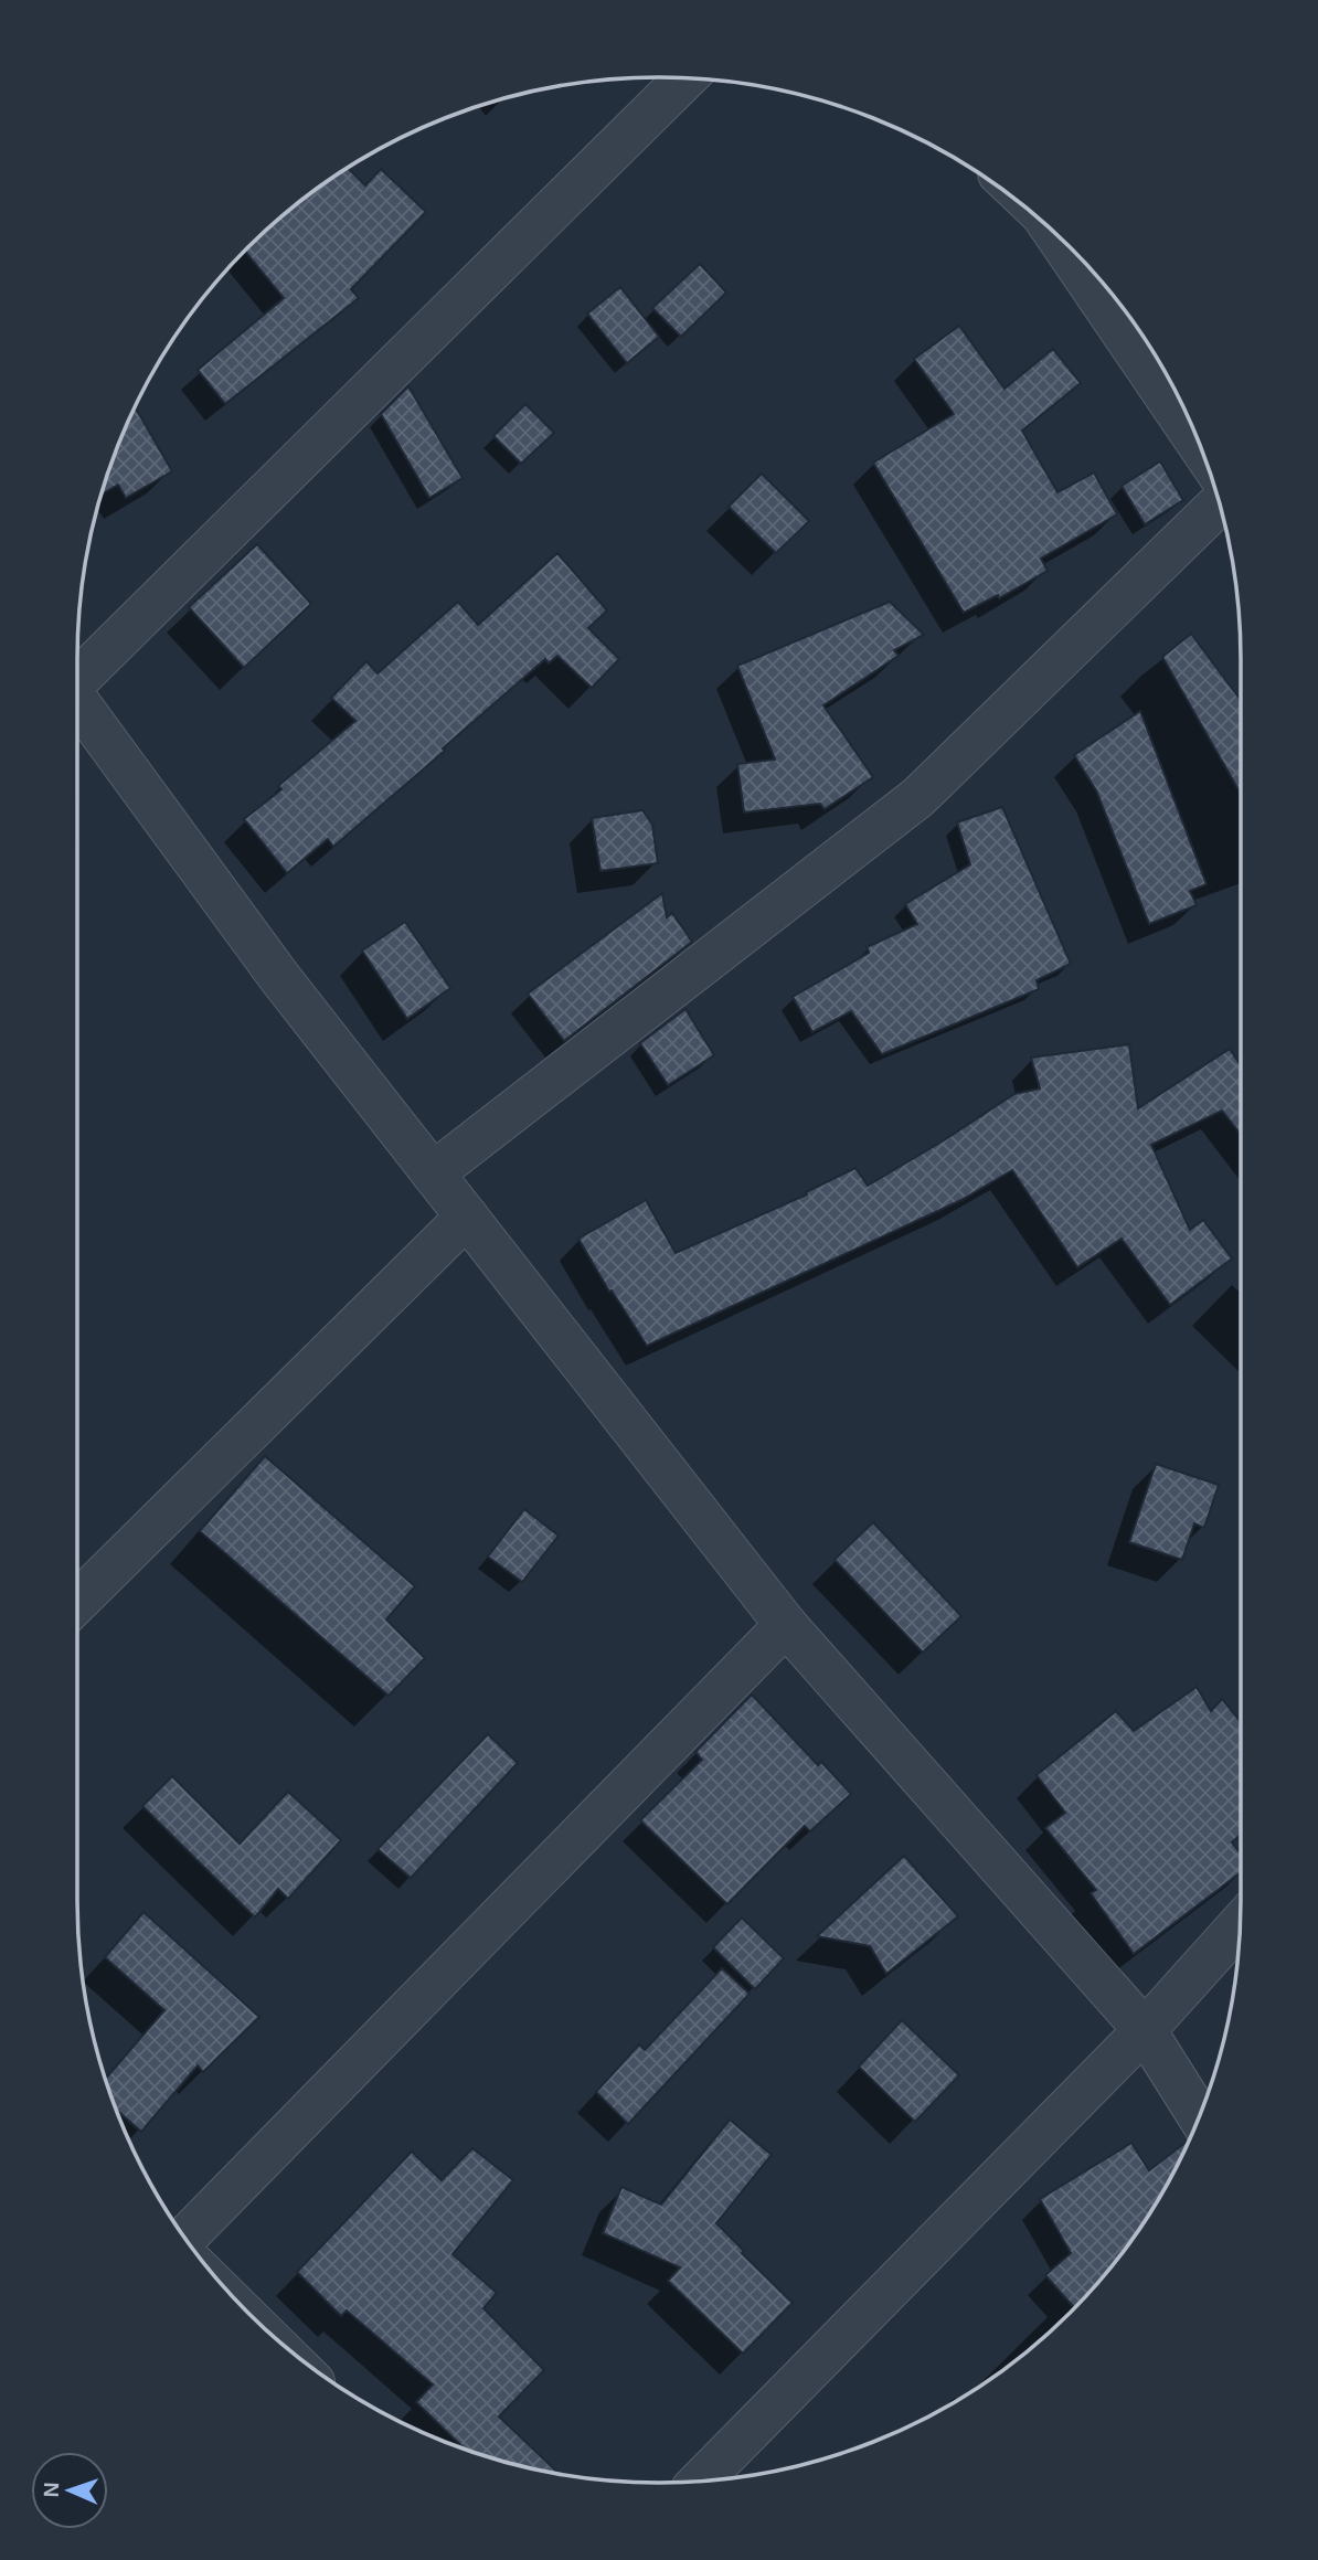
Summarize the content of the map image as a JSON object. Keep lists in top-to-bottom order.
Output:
{
  "north": "left"
}
